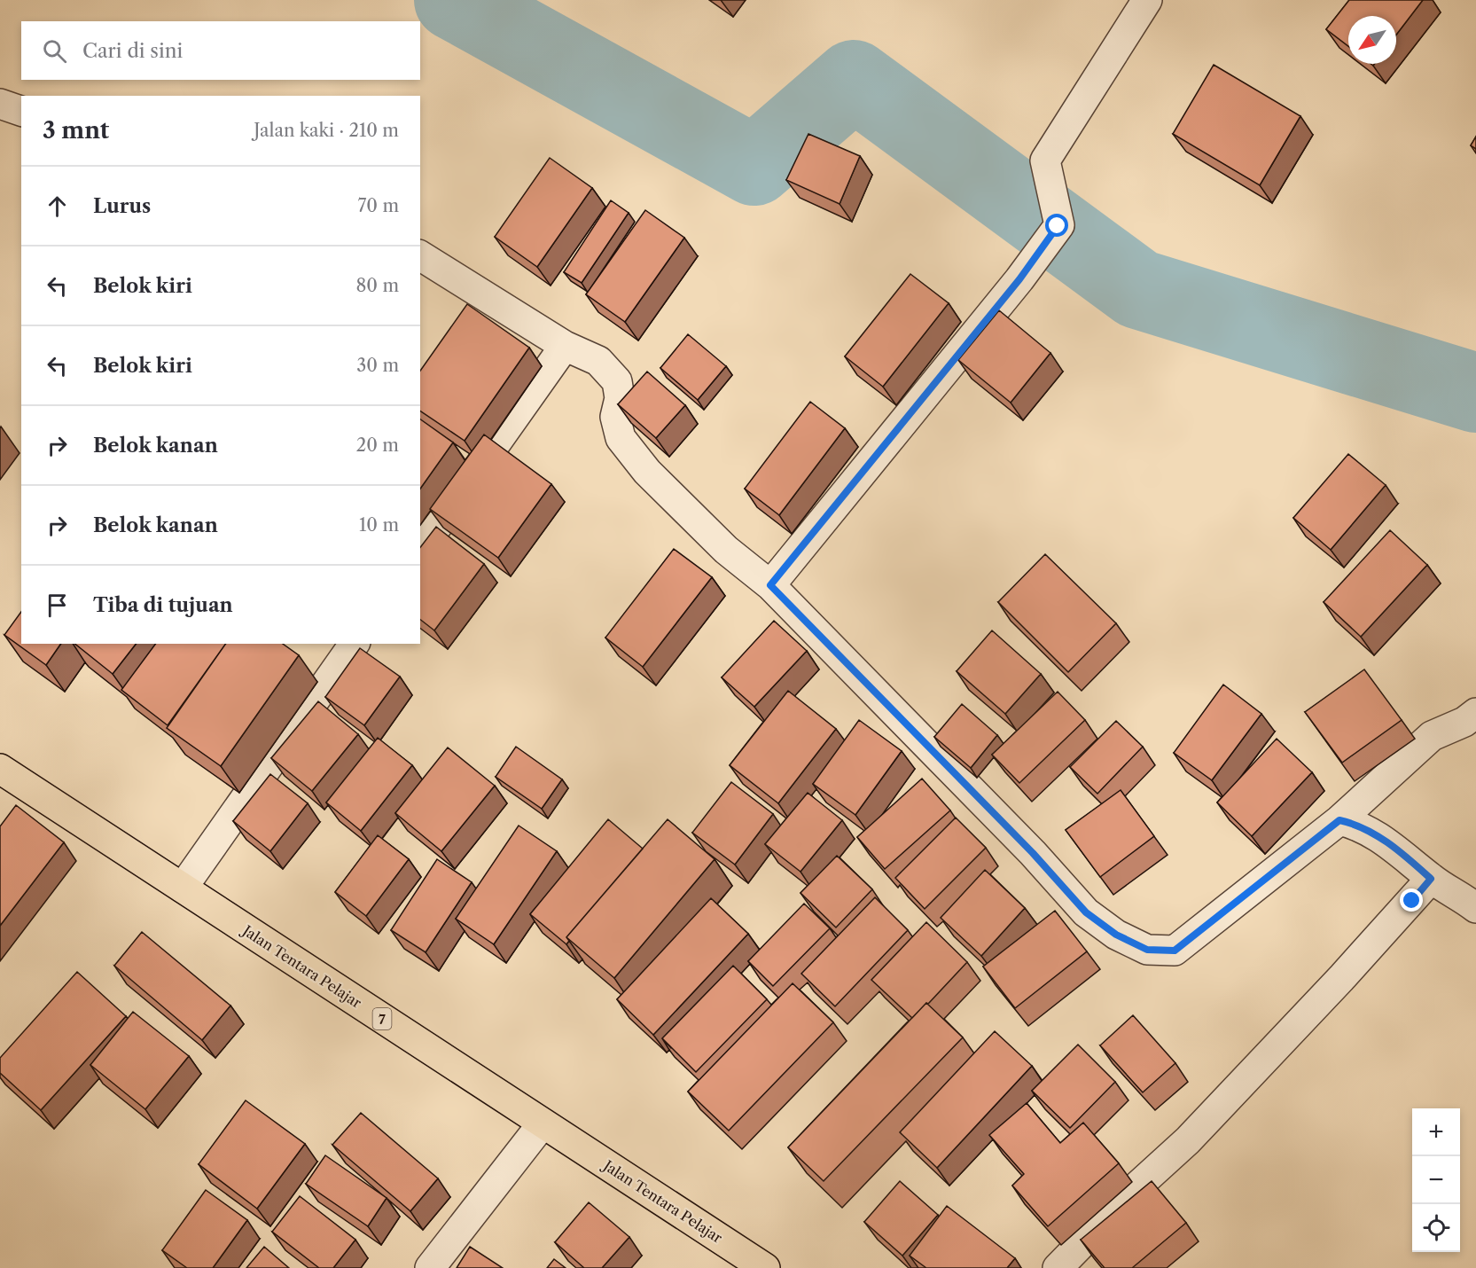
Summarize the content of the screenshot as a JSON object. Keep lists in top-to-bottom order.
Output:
{
  "streets": {
    "highway": ["Jalan Tentara Pelajar", "7"]
  },
  "north": "bottom left",
  "page": {
    "search": "Cari di sini",
    "heading": ["3 mnt", "Jalan kaki · 210 m"],
    "list": [
      ["Lurus", "70 m"],
      ["Belok kiri", "80 m"],
      ["Belok kiri", "30 m"],
      ["Belok kanan", "20 m"],
      ["Belok kanan", "10 m"],
      "Tiba di tujuan"
    ],
    "map_buttons": ["+", "−"]
  }
}
